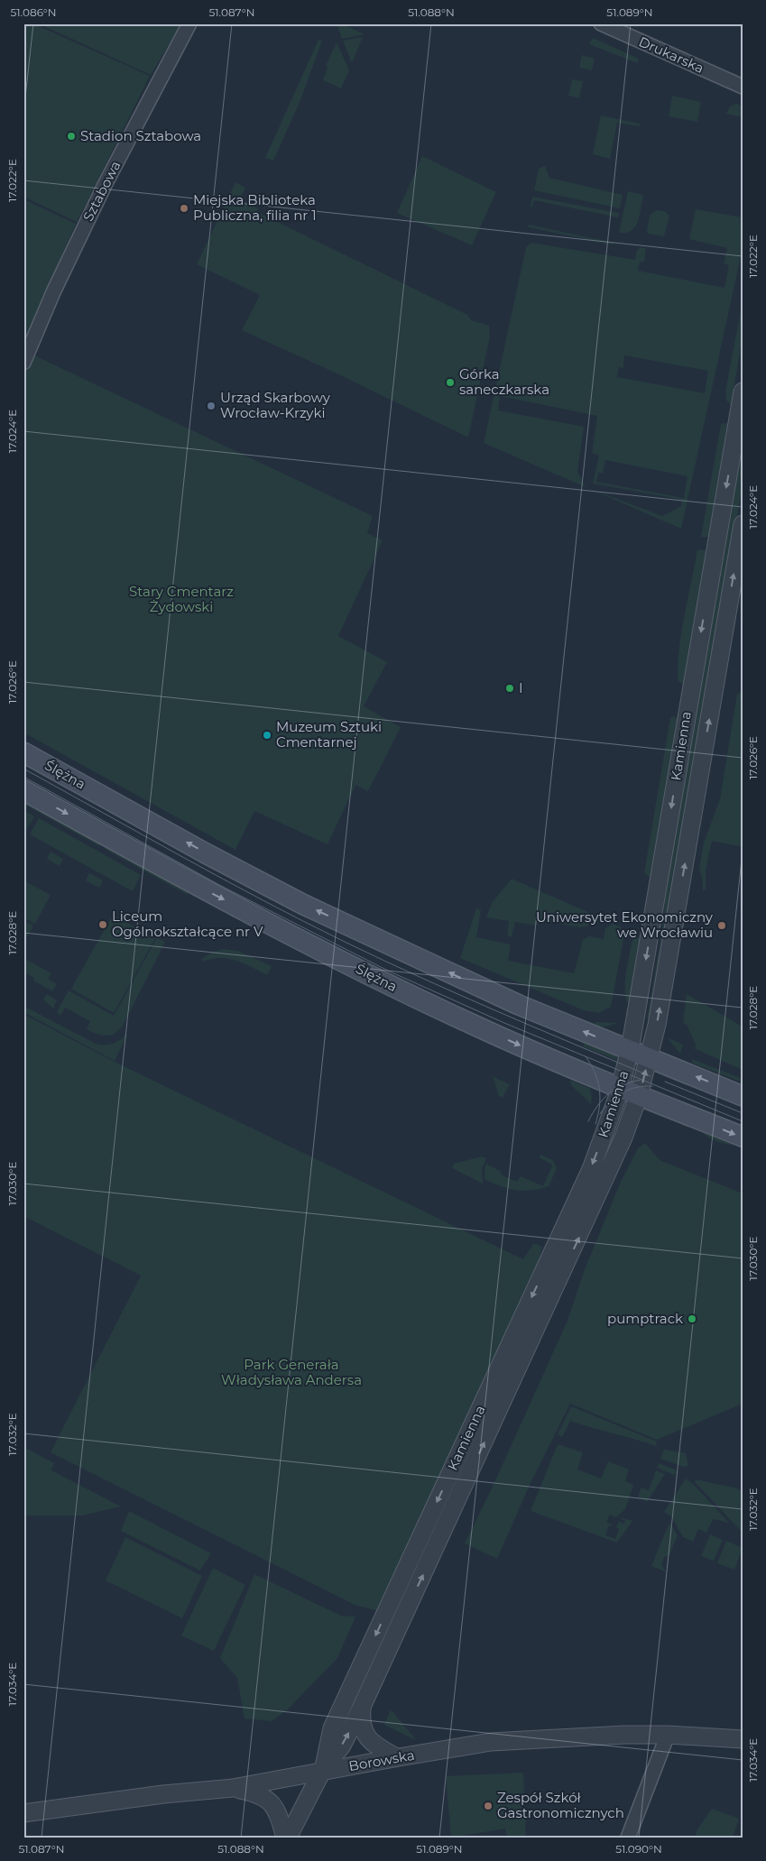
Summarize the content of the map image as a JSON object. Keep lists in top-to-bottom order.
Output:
{
  "streets": {
    "main road": ["Ślężna"],
    "street": [
      "Drukarska",
      "Sztabowa",
      "Kamienna",
      "Borowska"
    ]
  },
  "crossings": [
    ["Kamienna", "Ślężna"],
    ["Kamienna", "Borowska"]
  ],
  "parks": ["Stary Cmentarz Żydowski", "Park Generała Władysława Andersa"],
  "places": [
    "Stadion Sztabowa",
    "Miejska Biblioteka Publiczna, filia nr 1",
    "Górka saneczkarska",
    "Urząd Skarbowy Wrocław-Krzyki",
    "I",
    "Muzeum Sztuki Cmentarnej",
    "Liceum Ogólnokształcące nr V",
    "Uniwersytet Ekonomiczny we Wrocławiu",
    "pumptrack",
    "Zespół Szkół Gastronomicznych"
  ],
  "coordinates": [
    "51.086°N",
    "51.087°N",
    "51.088°N",
    "51.089°N",
    "17.022°E",
    "17.024°E",
    "17.026°E",
    "17.028°E",
    "17.030°E",
    "17.032°E",
    "17.034°E",
    "51.090°N"
  ]
}
